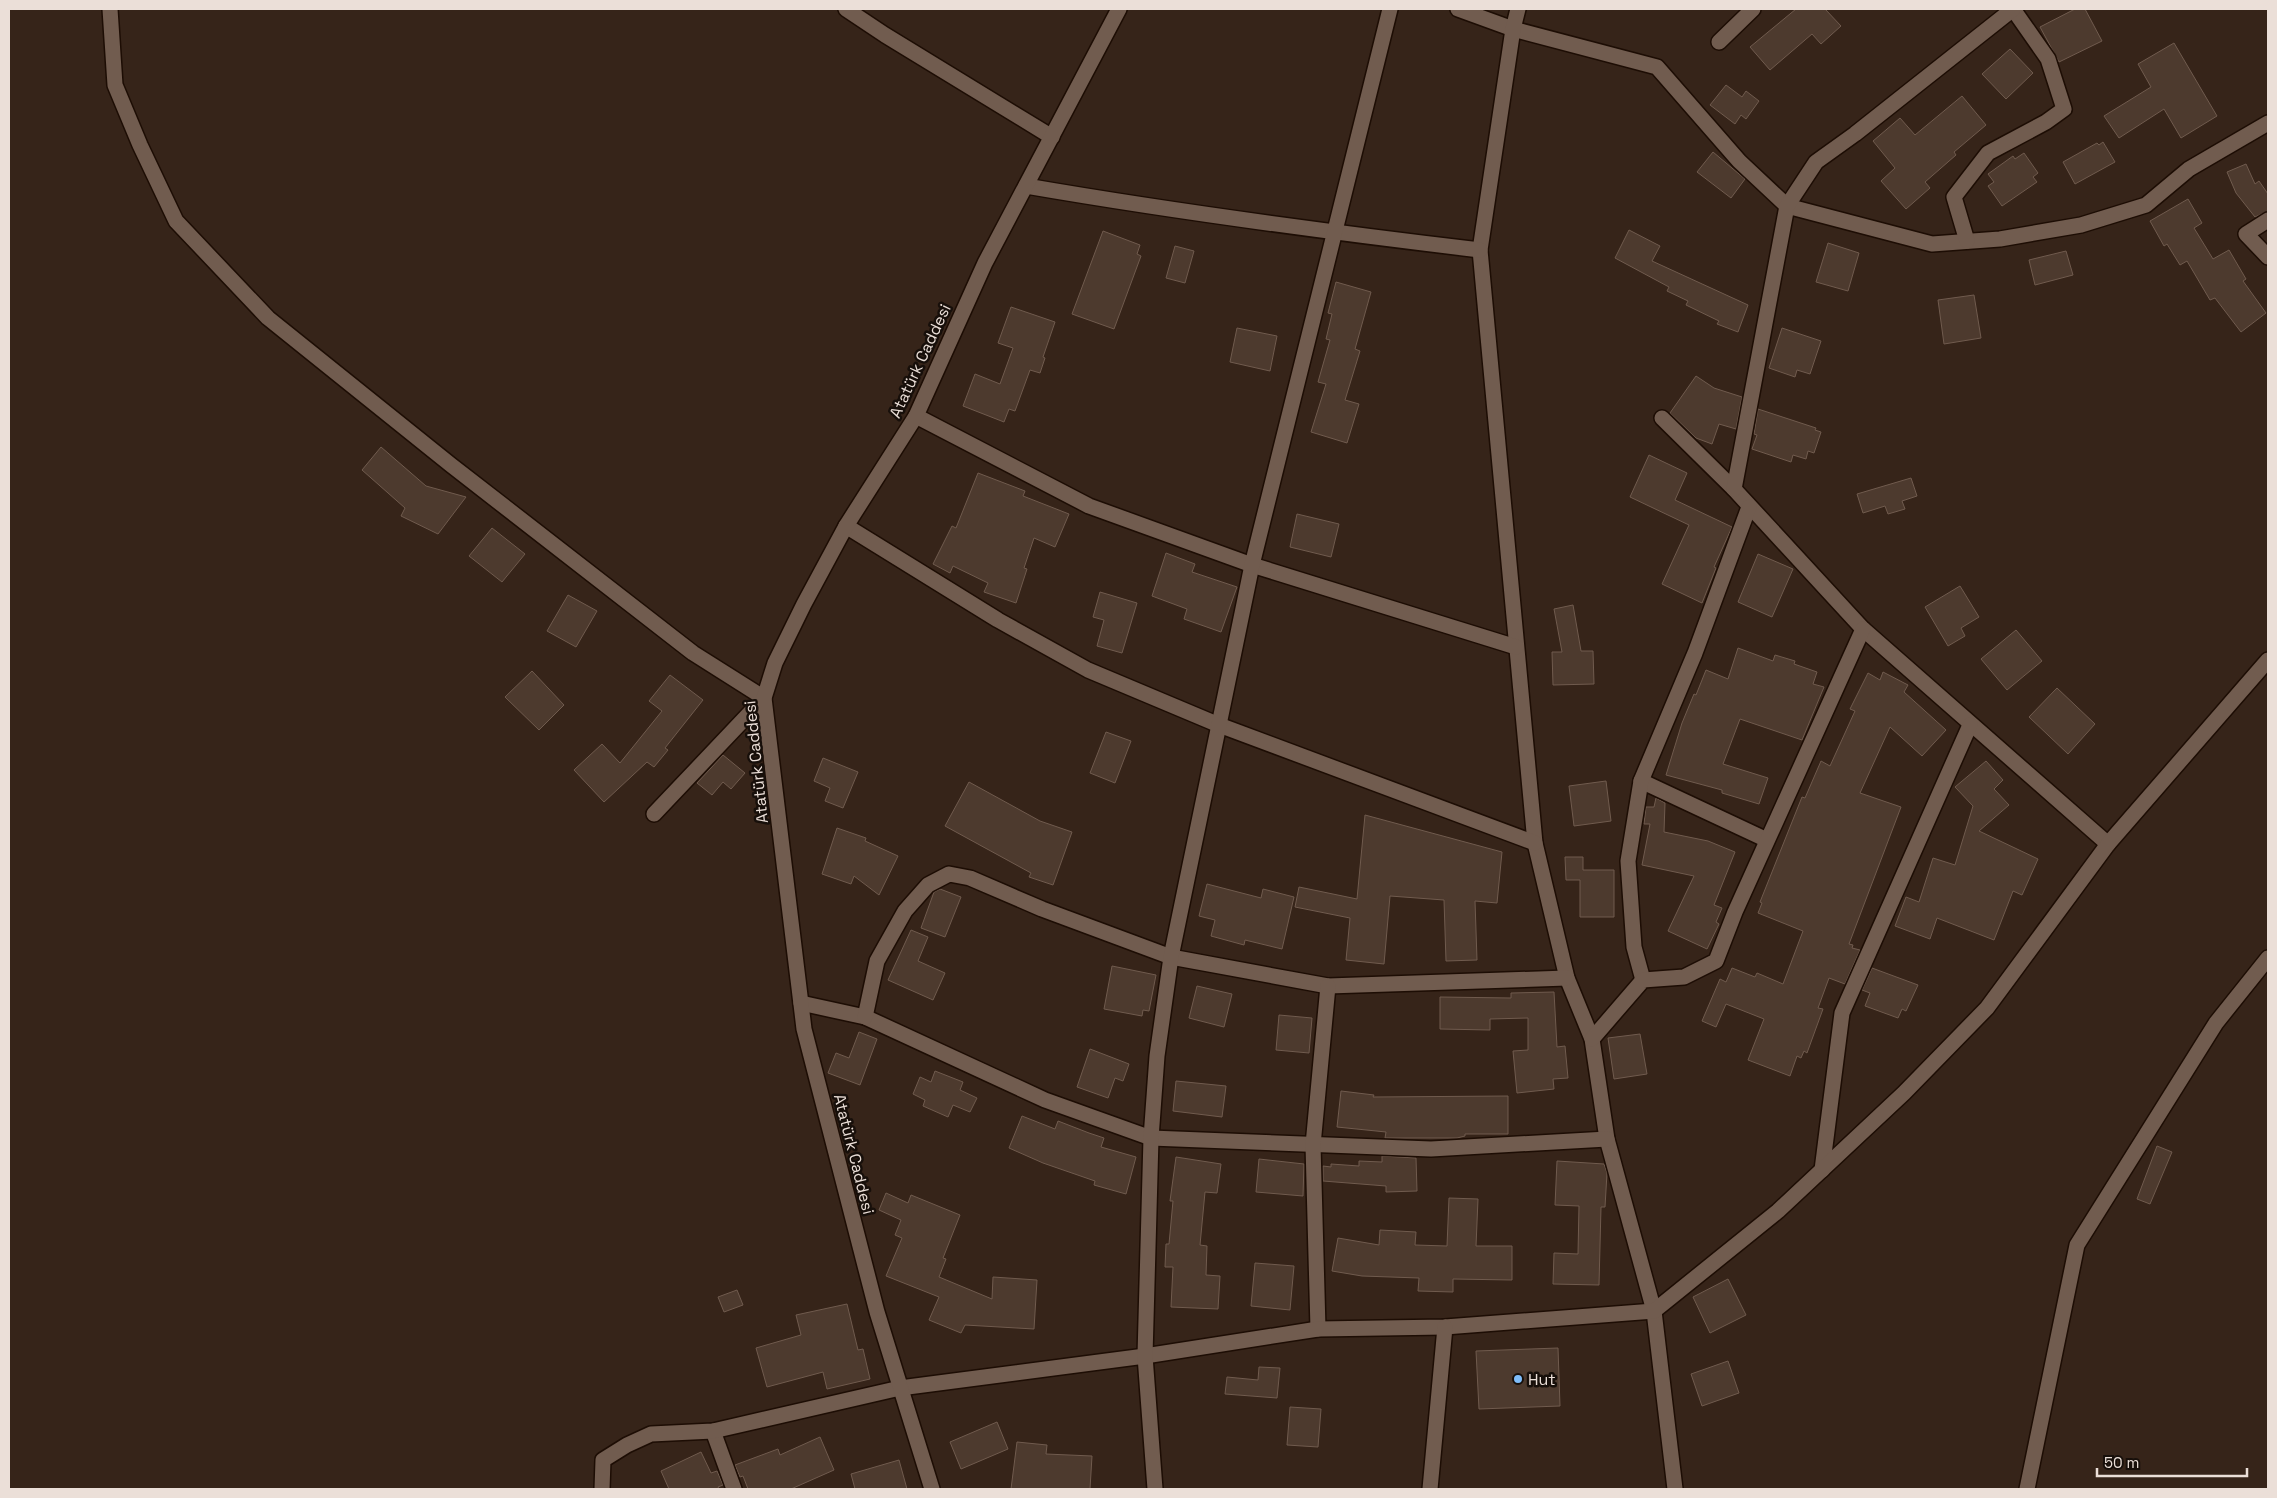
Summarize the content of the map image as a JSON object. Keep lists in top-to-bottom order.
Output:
{
  "streets": {
    "street": ["Atatürk Caddesi"]
  },
  "places": ["Hut"],
  "scale_bar": "50 m"
}
